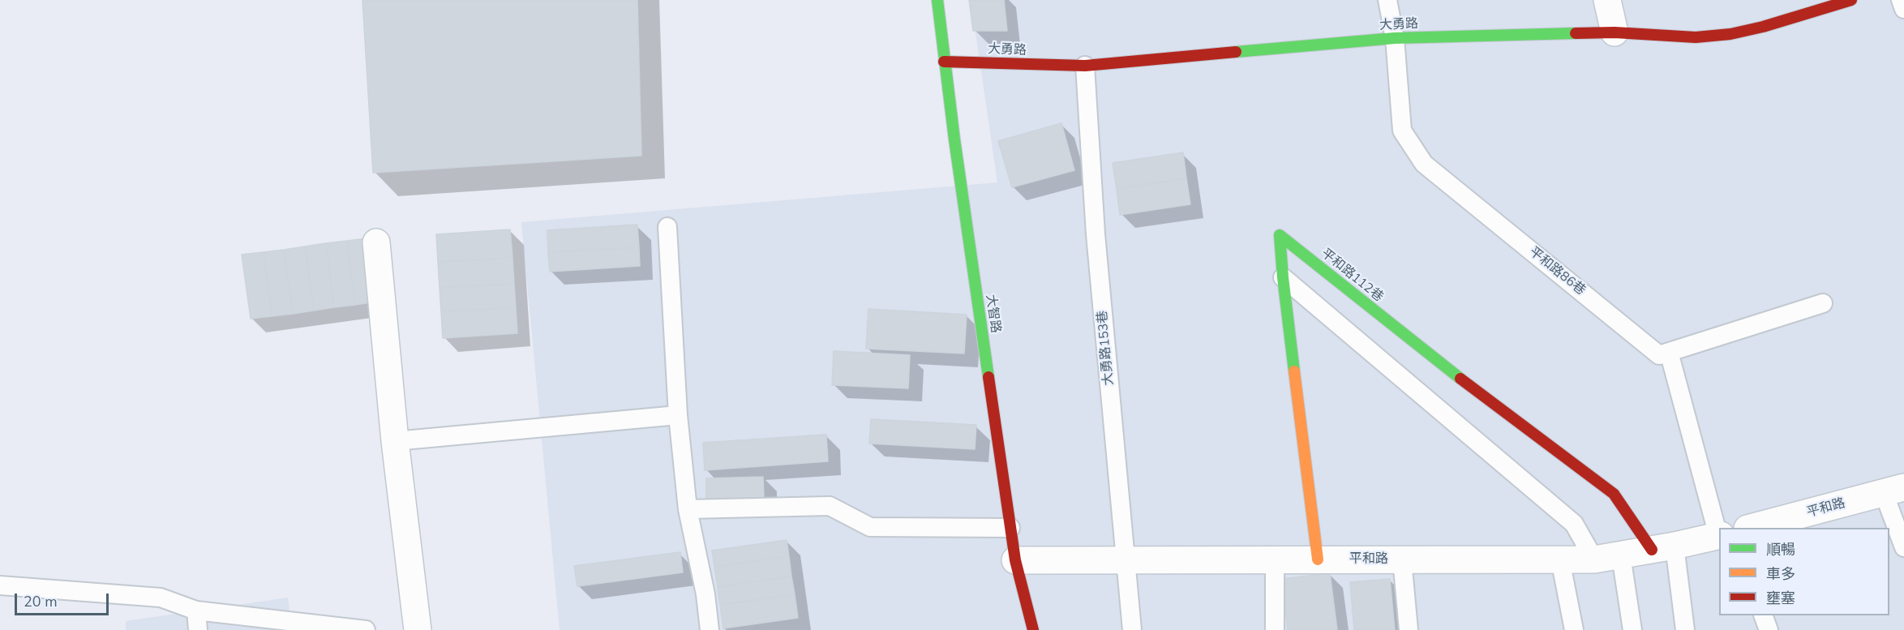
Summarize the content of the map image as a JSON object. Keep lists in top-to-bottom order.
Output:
{
  "streets": {
    "street": [
      "大勇路",
      "平和路112巷",
      "大智路",
      "平和路"
    ],
    "lane": ["平和路86巷", "大勇路153巷"]
  },
  "crossings": [
    ["大勇路", "平和路86巷"],
    ["大勇路", "大智路"],
    ["大勇路", "大勇路153巷"],
    ["平和路112巷", "平和路"],
    ["大智路", "平和路"],
    ["大勇路153巷", "平和路"]
  ],
  "legend": ["順暢", "車多", "壅塞"],
  "scale_bar": "20 m"
}
